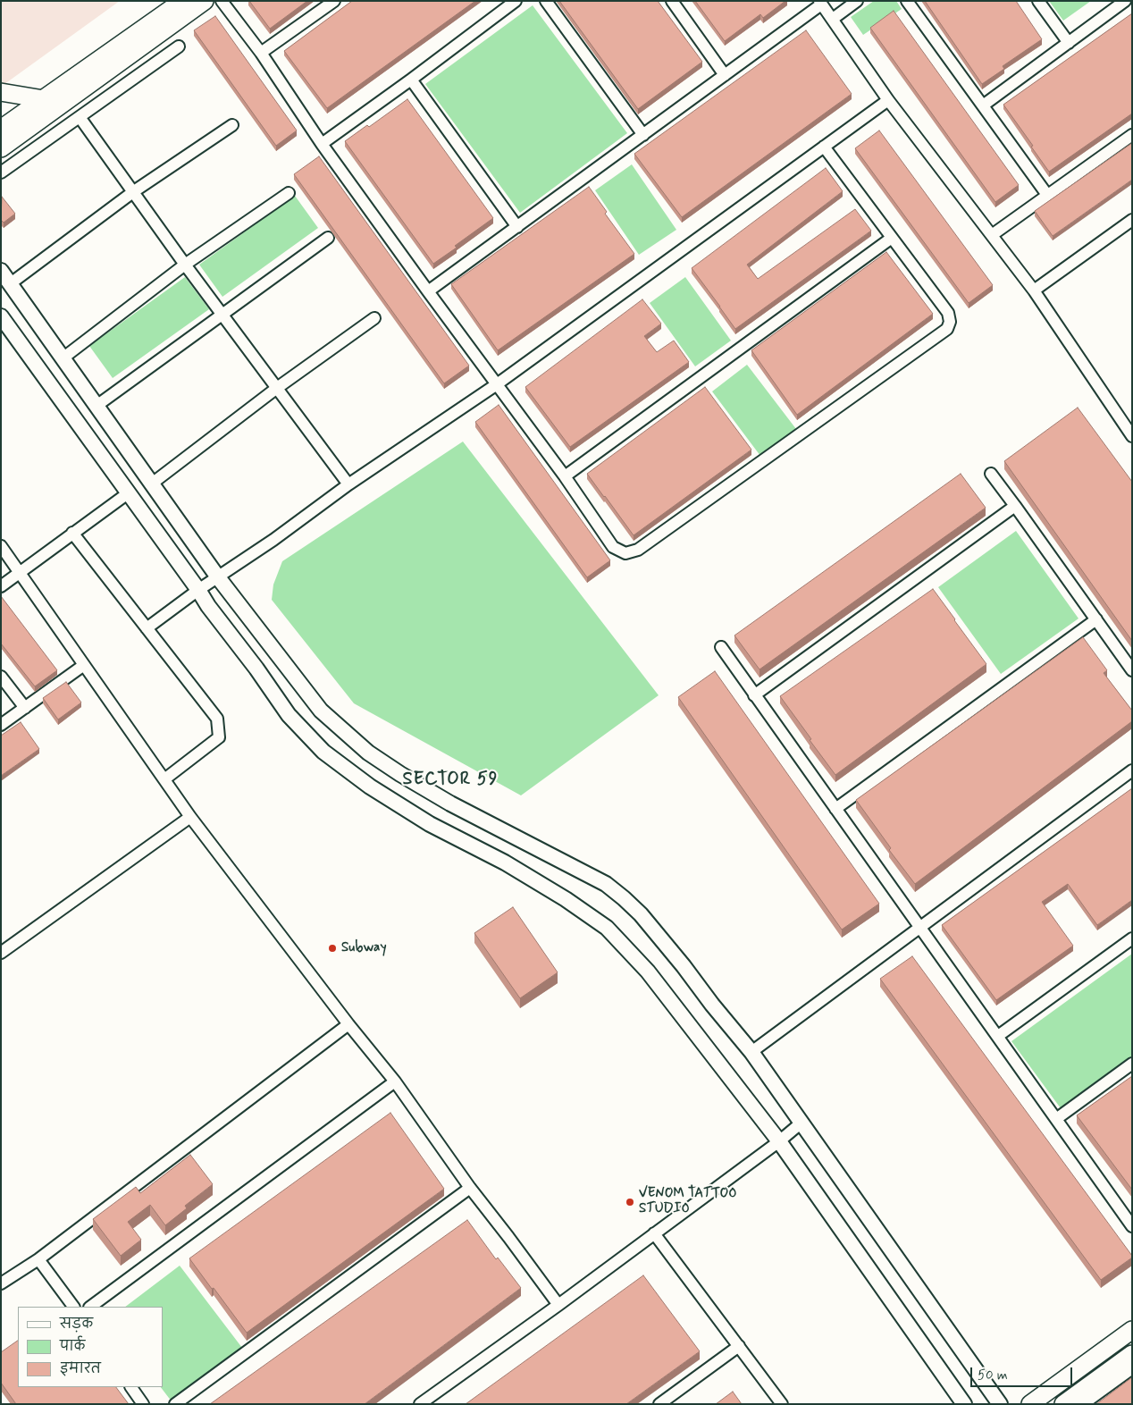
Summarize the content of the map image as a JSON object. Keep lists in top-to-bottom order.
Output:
{
  "districts": ["SECTOR 59"],
  "places": ["Subway", "VENOM TATTOO STUDIO"],
  "legend": ["सड़क", "पार्क", "इमारत"],
  "scale_bar": "50 m"
}
